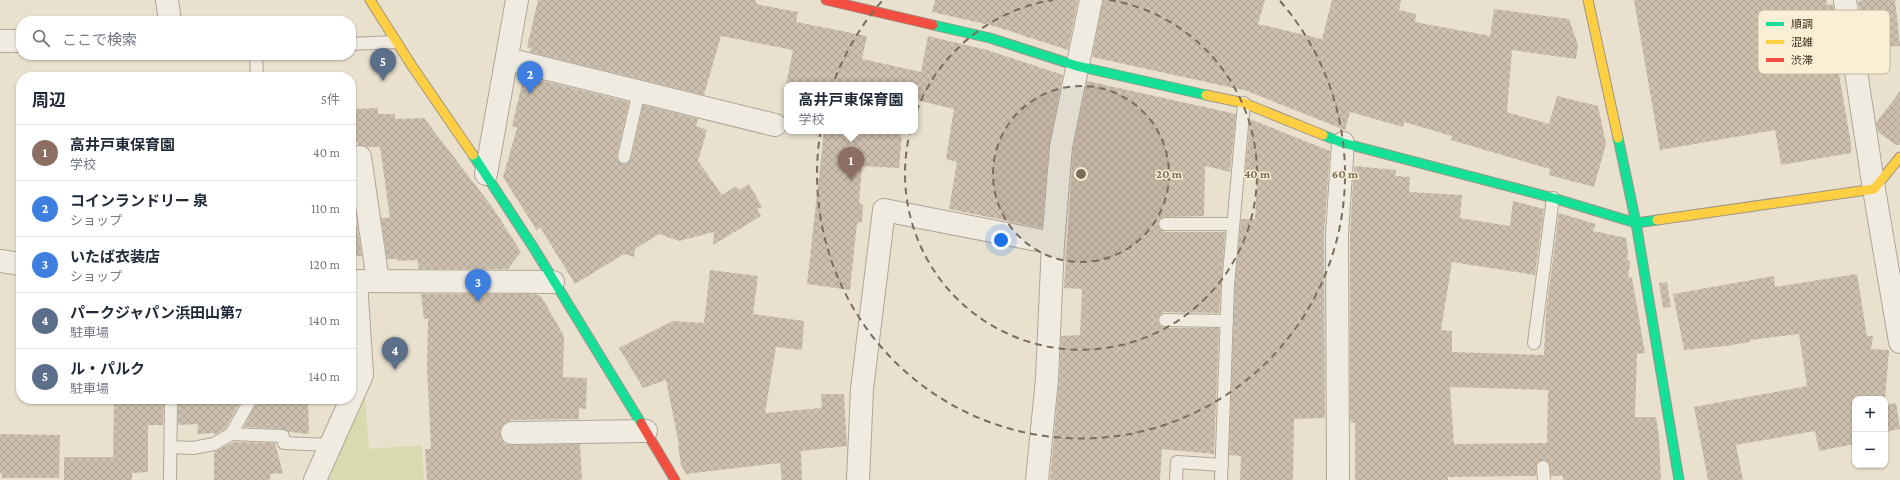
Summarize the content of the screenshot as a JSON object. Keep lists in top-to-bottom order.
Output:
{
  "legend": ["順調", "混雑", "渋滞"],
  "page": {
    "search": "ここで検索",
    "pins": [
      "5",
      "2",
      "1",
      "3",
      "4"
    ],
    "heading": ["周辺", "5件"],
    "popup": ["高井戸東保育園", "学校"],
    "list": [
      {
        "mark": "1",
        "name": "高井戸東保育園",
        "note": "学校",
        "value": "40 m"
      },
      {
        "mark": "2",
        "name": "コインランドリー 泉",
        "note": "ショップ",
        "value": "110 m"
      },
      {
        "mark": "3",
        "name": "いたば衣装店",
        "note": "ショップ",
        "value": "120 m"
      },
      {
        "mark": "4",
        "name": "パークジャパン浜田山第7",
        "note": "駐車場",
        "value": "140 m"
      },
      {
        "mark": "5",
        "name": "ル・パルク",
        "note": "駐車場",
        "value": "140 m"
      }
    ],
    "map_buttons": ["+", "−"]
  },
  "rings": ["20 m", "40 m", "60 m"]
}
